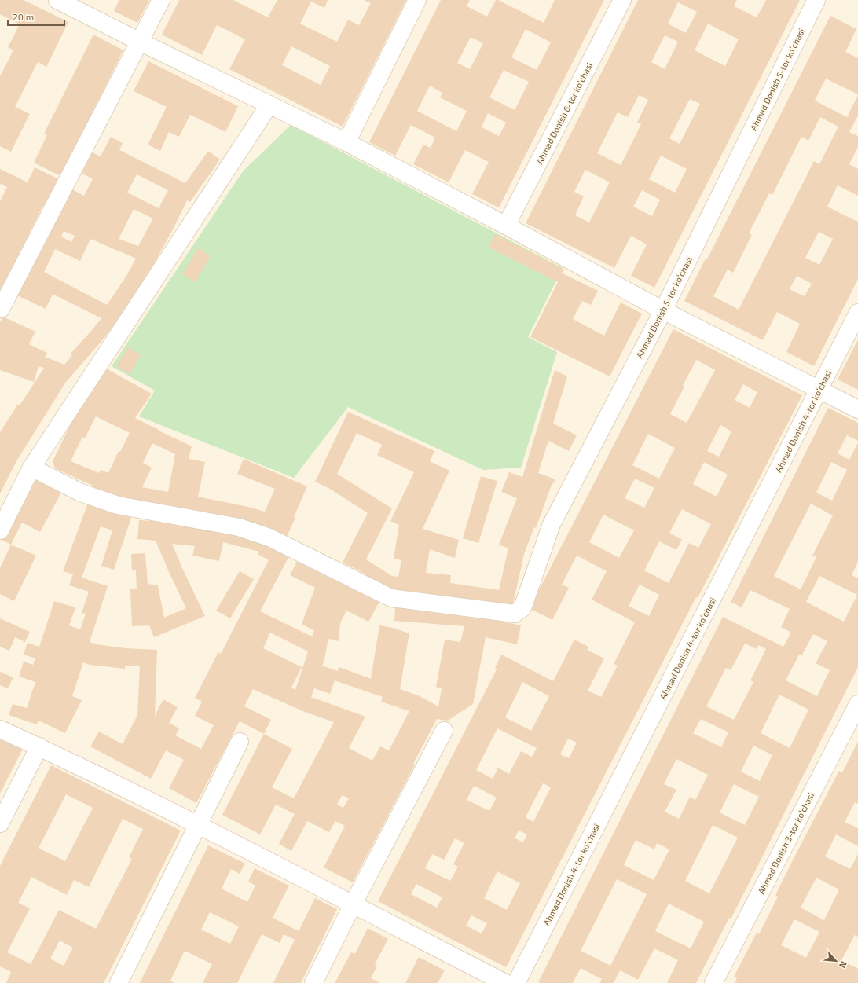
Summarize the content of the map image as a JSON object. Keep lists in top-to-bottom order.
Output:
{
  "streets": {
    "street": [
      "Ahmad Donish 5-tor koʻchasi",
      "Ahmad Donish 6-tor koʻchasi",
      "Ahmad Donish 4-tor koʻchasi",
      "Ahmad Donish 3-tor koʻchasi"
    ]
  },
  "scale_bar": "20 m",
  "north": "bottom right"
}
